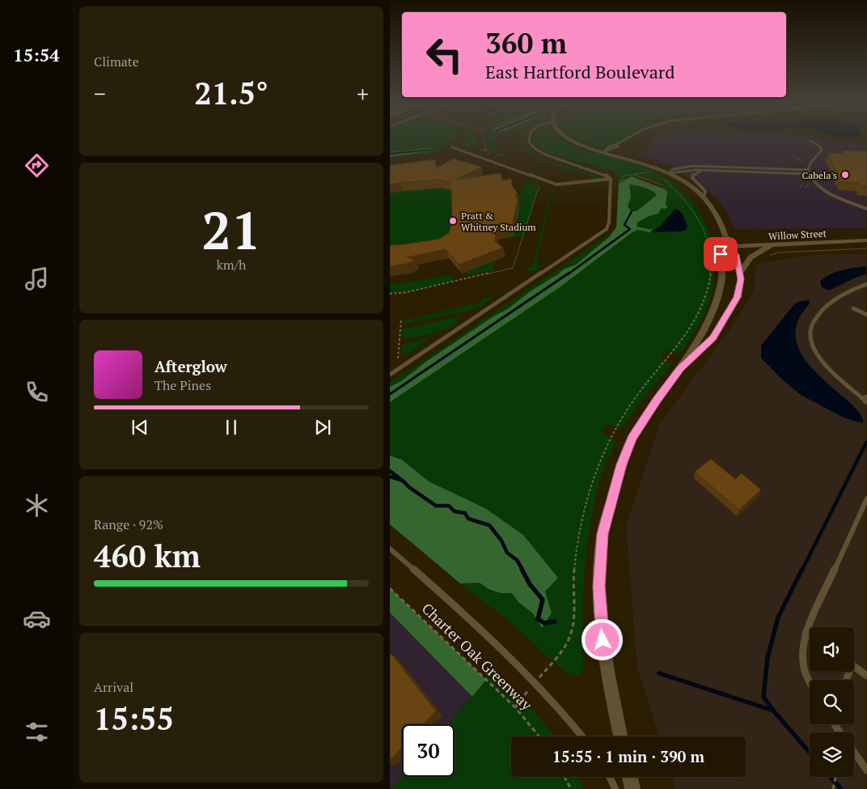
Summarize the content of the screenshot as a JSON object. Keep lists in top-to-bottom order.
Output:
{
  "streets": {
    "street": ["Willow Street"],
    "path": ["Charter Oak Greenway"]
  },
  "places": ["Cabela's", "Pratt & Whitney Stadium"],
  "page": {
    "tabs": "15:54",
    "tile": [
      "Climate",
      ["21", "km/h"],
      ["Range · 92%", "460 km"],
      ["Arrival", "15:55"]
    ],
    "turn": ["360 m", "East Hartford Boulevard"],
    "heat": ["−", "21.5°", "+"],
    "song": ["Afterglow", "The Pines"],
    "limit": "30",
    "trip": "15:55 · 1 min · 390 m"
  }
}
